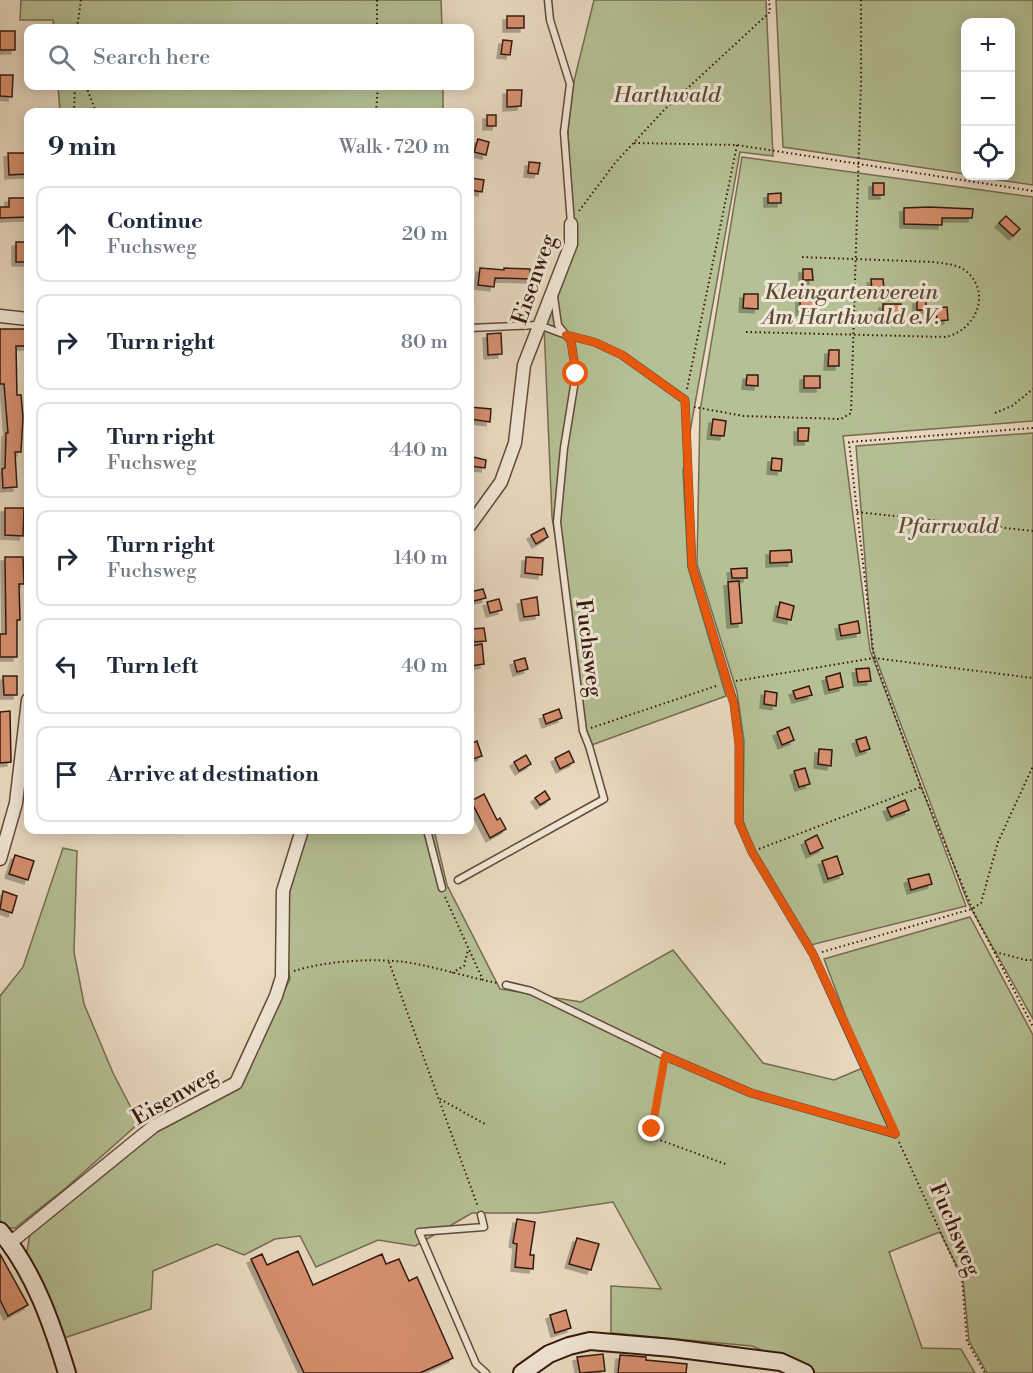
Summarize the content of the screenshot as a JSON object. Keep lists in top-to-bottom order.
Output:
{
  "streets": {
    "street": ["Eisenweg"],
    "lane": ["Fuchsweg"]
  },
  "parks": ["Harthwald", "Kleingartenverein Am Harthwald e.V.", "Pfarrwald"],
  "page": {
    "map_buttons": ["+", "−"],
    "search": "Search here",
    "heading": ["9 min", "Walk · 720 m"],
    "list": [
      ["Continue", "Fuchsweg", "20 m"],
      ["Turn right", "80 m"],
      ["Turn right", "Fuchsweg", "440 m"],
      ["Turn right", "Fuchsweg", "140 m"],
      ["Turn left", "40 m"],
      "Arrive at destination"
    ]
  }
}
